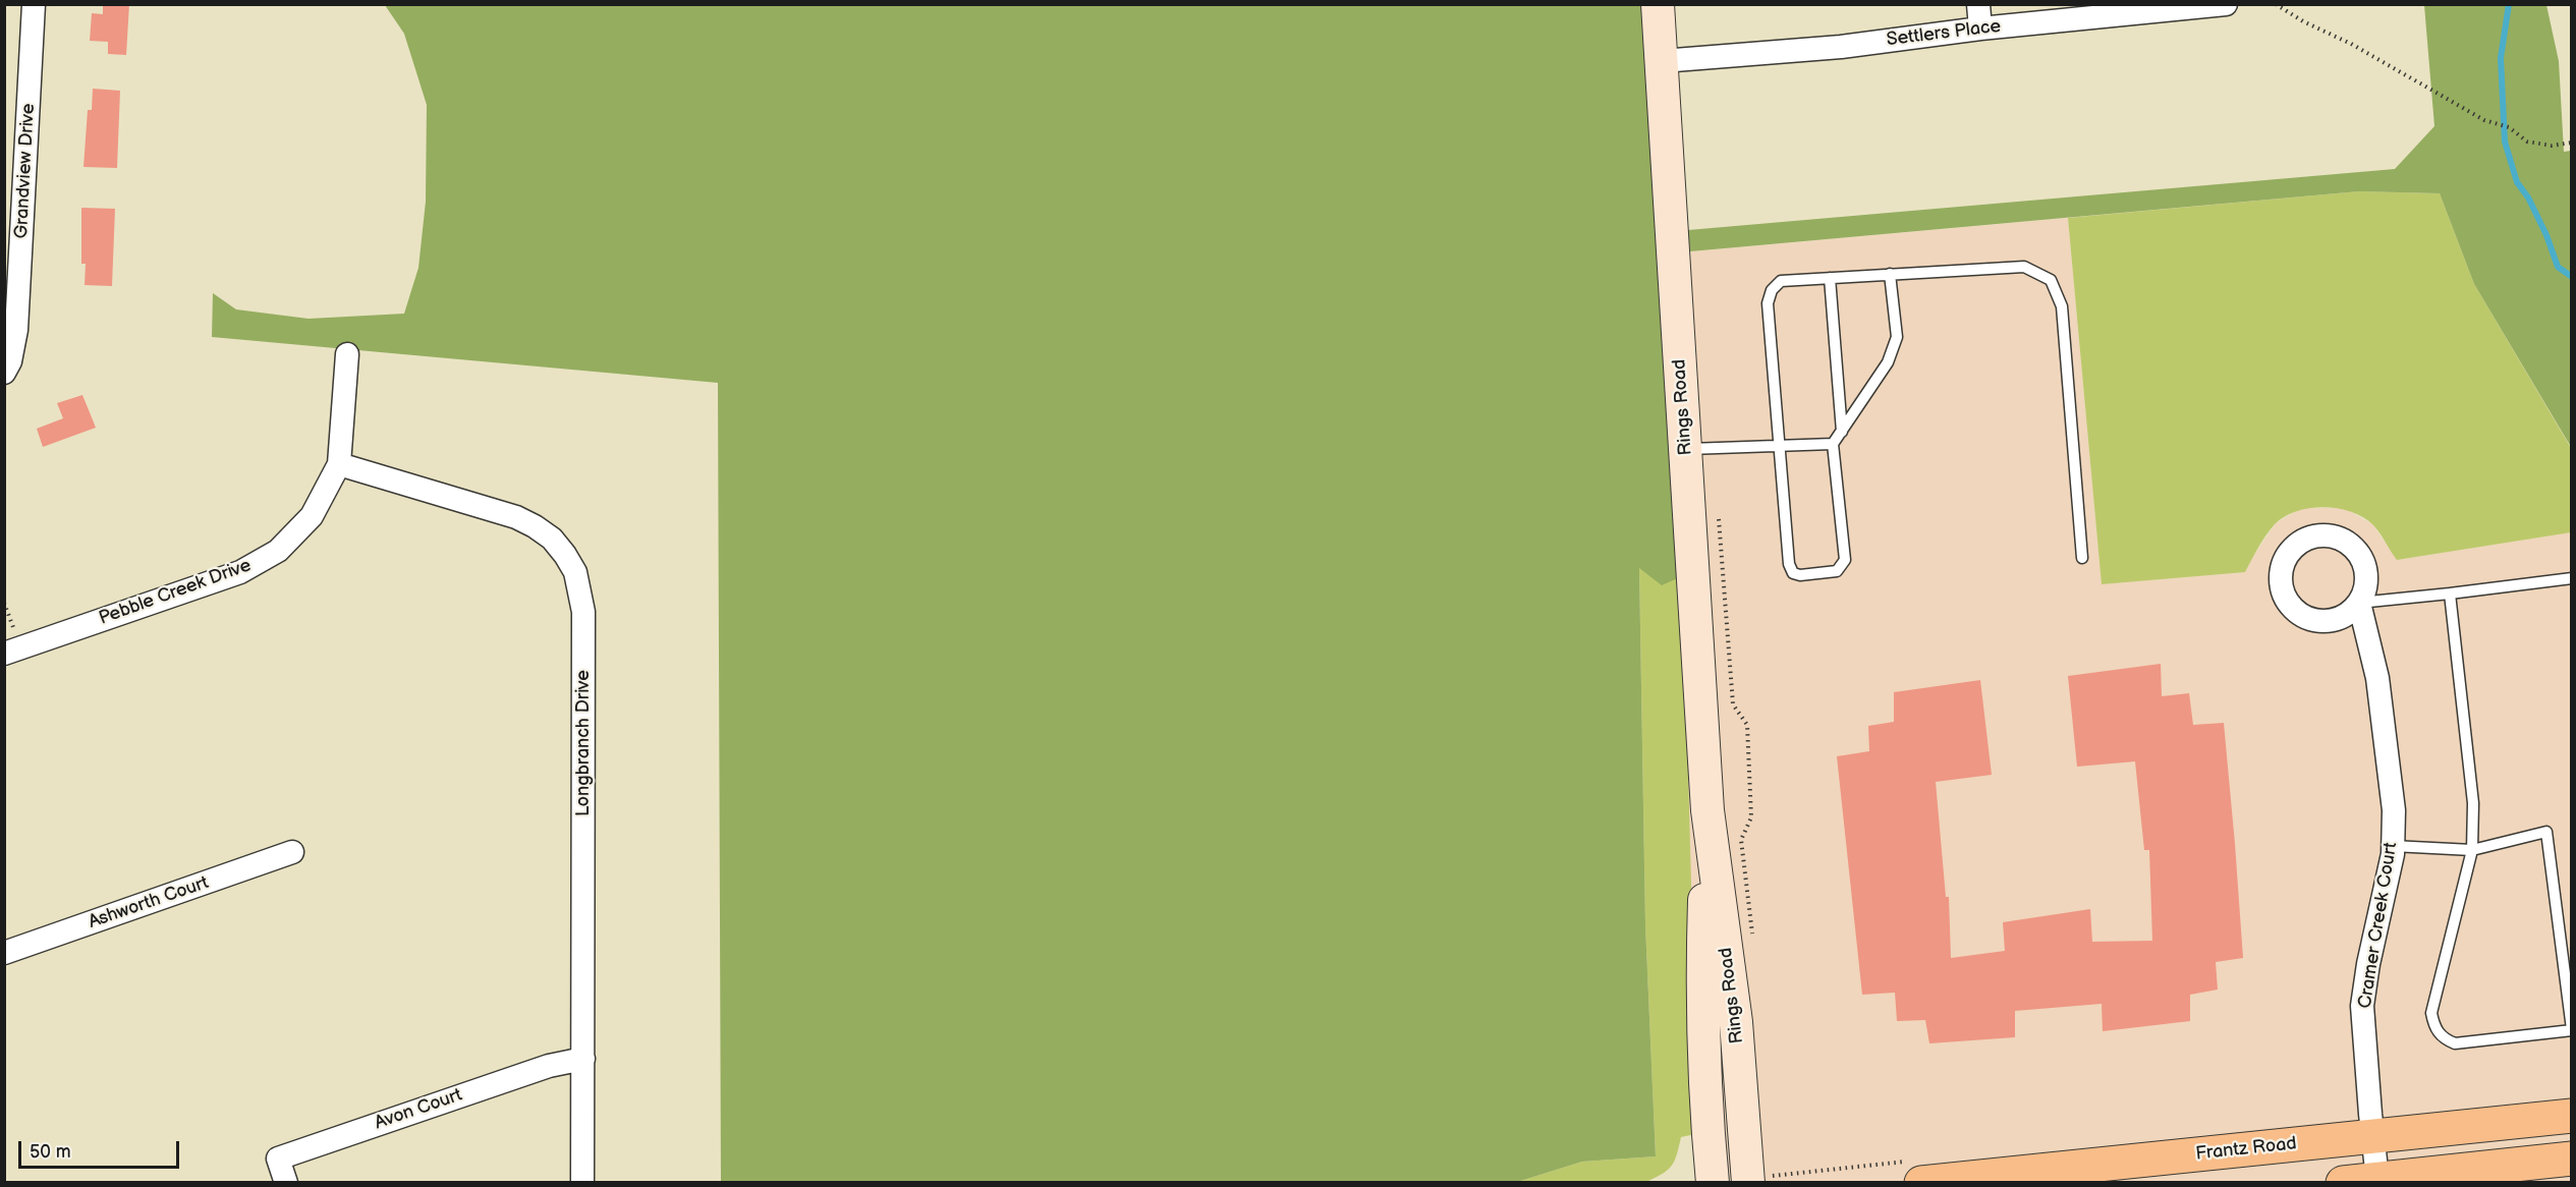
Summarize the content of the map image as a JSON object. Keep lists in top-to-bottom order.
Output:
{
  "streets": {
    "main road": ["Rings Road", "Frantz Road"],
    "street": [
      "Settlers Place",
      "Grandview Drive",
      "Pebble Creek Drive",
      "Longbranch Drive",
      "Ashworth Court",
      "Cramer Creek Court",
      "Avon Court"
    ]
  },
  "crossings": [
    ["Settlers Place", "Rings Road"],
    ["Pebble Creek Drive", "Longbranch Drive"],
    ["Longbranch Drive", "Avon Court"],
    ["Cramer Creek Court", "Frantz Road"]
  ],
  "scale_bar": "50 m"
}
